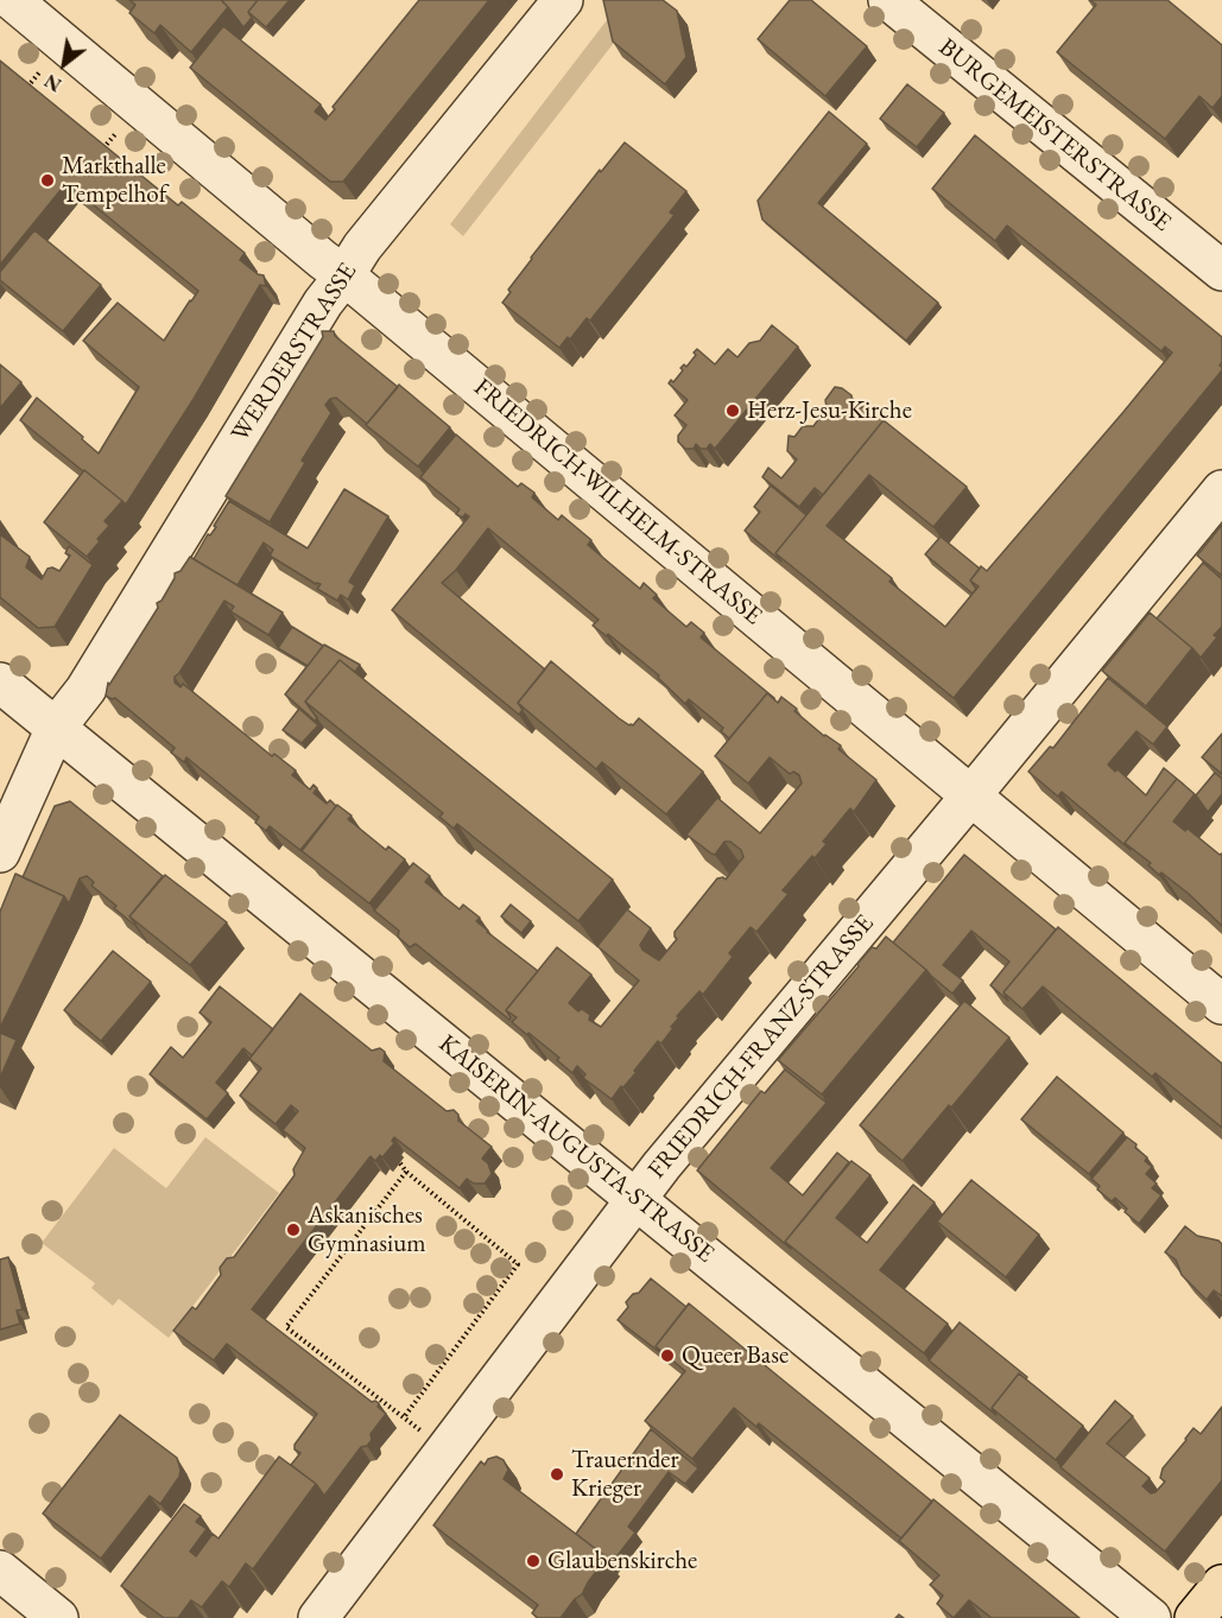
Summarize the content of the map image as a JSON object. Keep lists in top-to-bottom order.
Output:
{
  "streets": {
    "street": [
      "BURGEMEISTERSTRASSE",
      "WERDERSTRASSE",
      "FRIEDRICH-WILHELM-STRASSE",
      "FRIEDRICH-FRANZ-STRASSE",
      "KAISERIN-AUGUSTA-STRASSE"
    ]
  },
  "crossings": [
    ["WERDERSTRASSE", "FRIEDRICH-WILHELM-STRASSE"],
    ["WERDERSTRASSE", "KAISERIN-AUGUSTA-STRASSE"],
    ["FRIEDRICH-WILHELM-STRASSE", "FRIEDRICH-FRANZ-STRASSE"],
    ["FRIEDRICH-FRANZ-STRASSE", "KAISERIN-AUGUSTA-STRASSE"]
  ],
  "places": [
    "Markthalle Tempelhof",
    "Herz-Jesu-Kirche",
    "Askanisches Gymnasium",
    "Queer Base",
    "Trauernder Krieger",
    "Glaubenskirche"
  ],
  "north": "bottom left"
}
